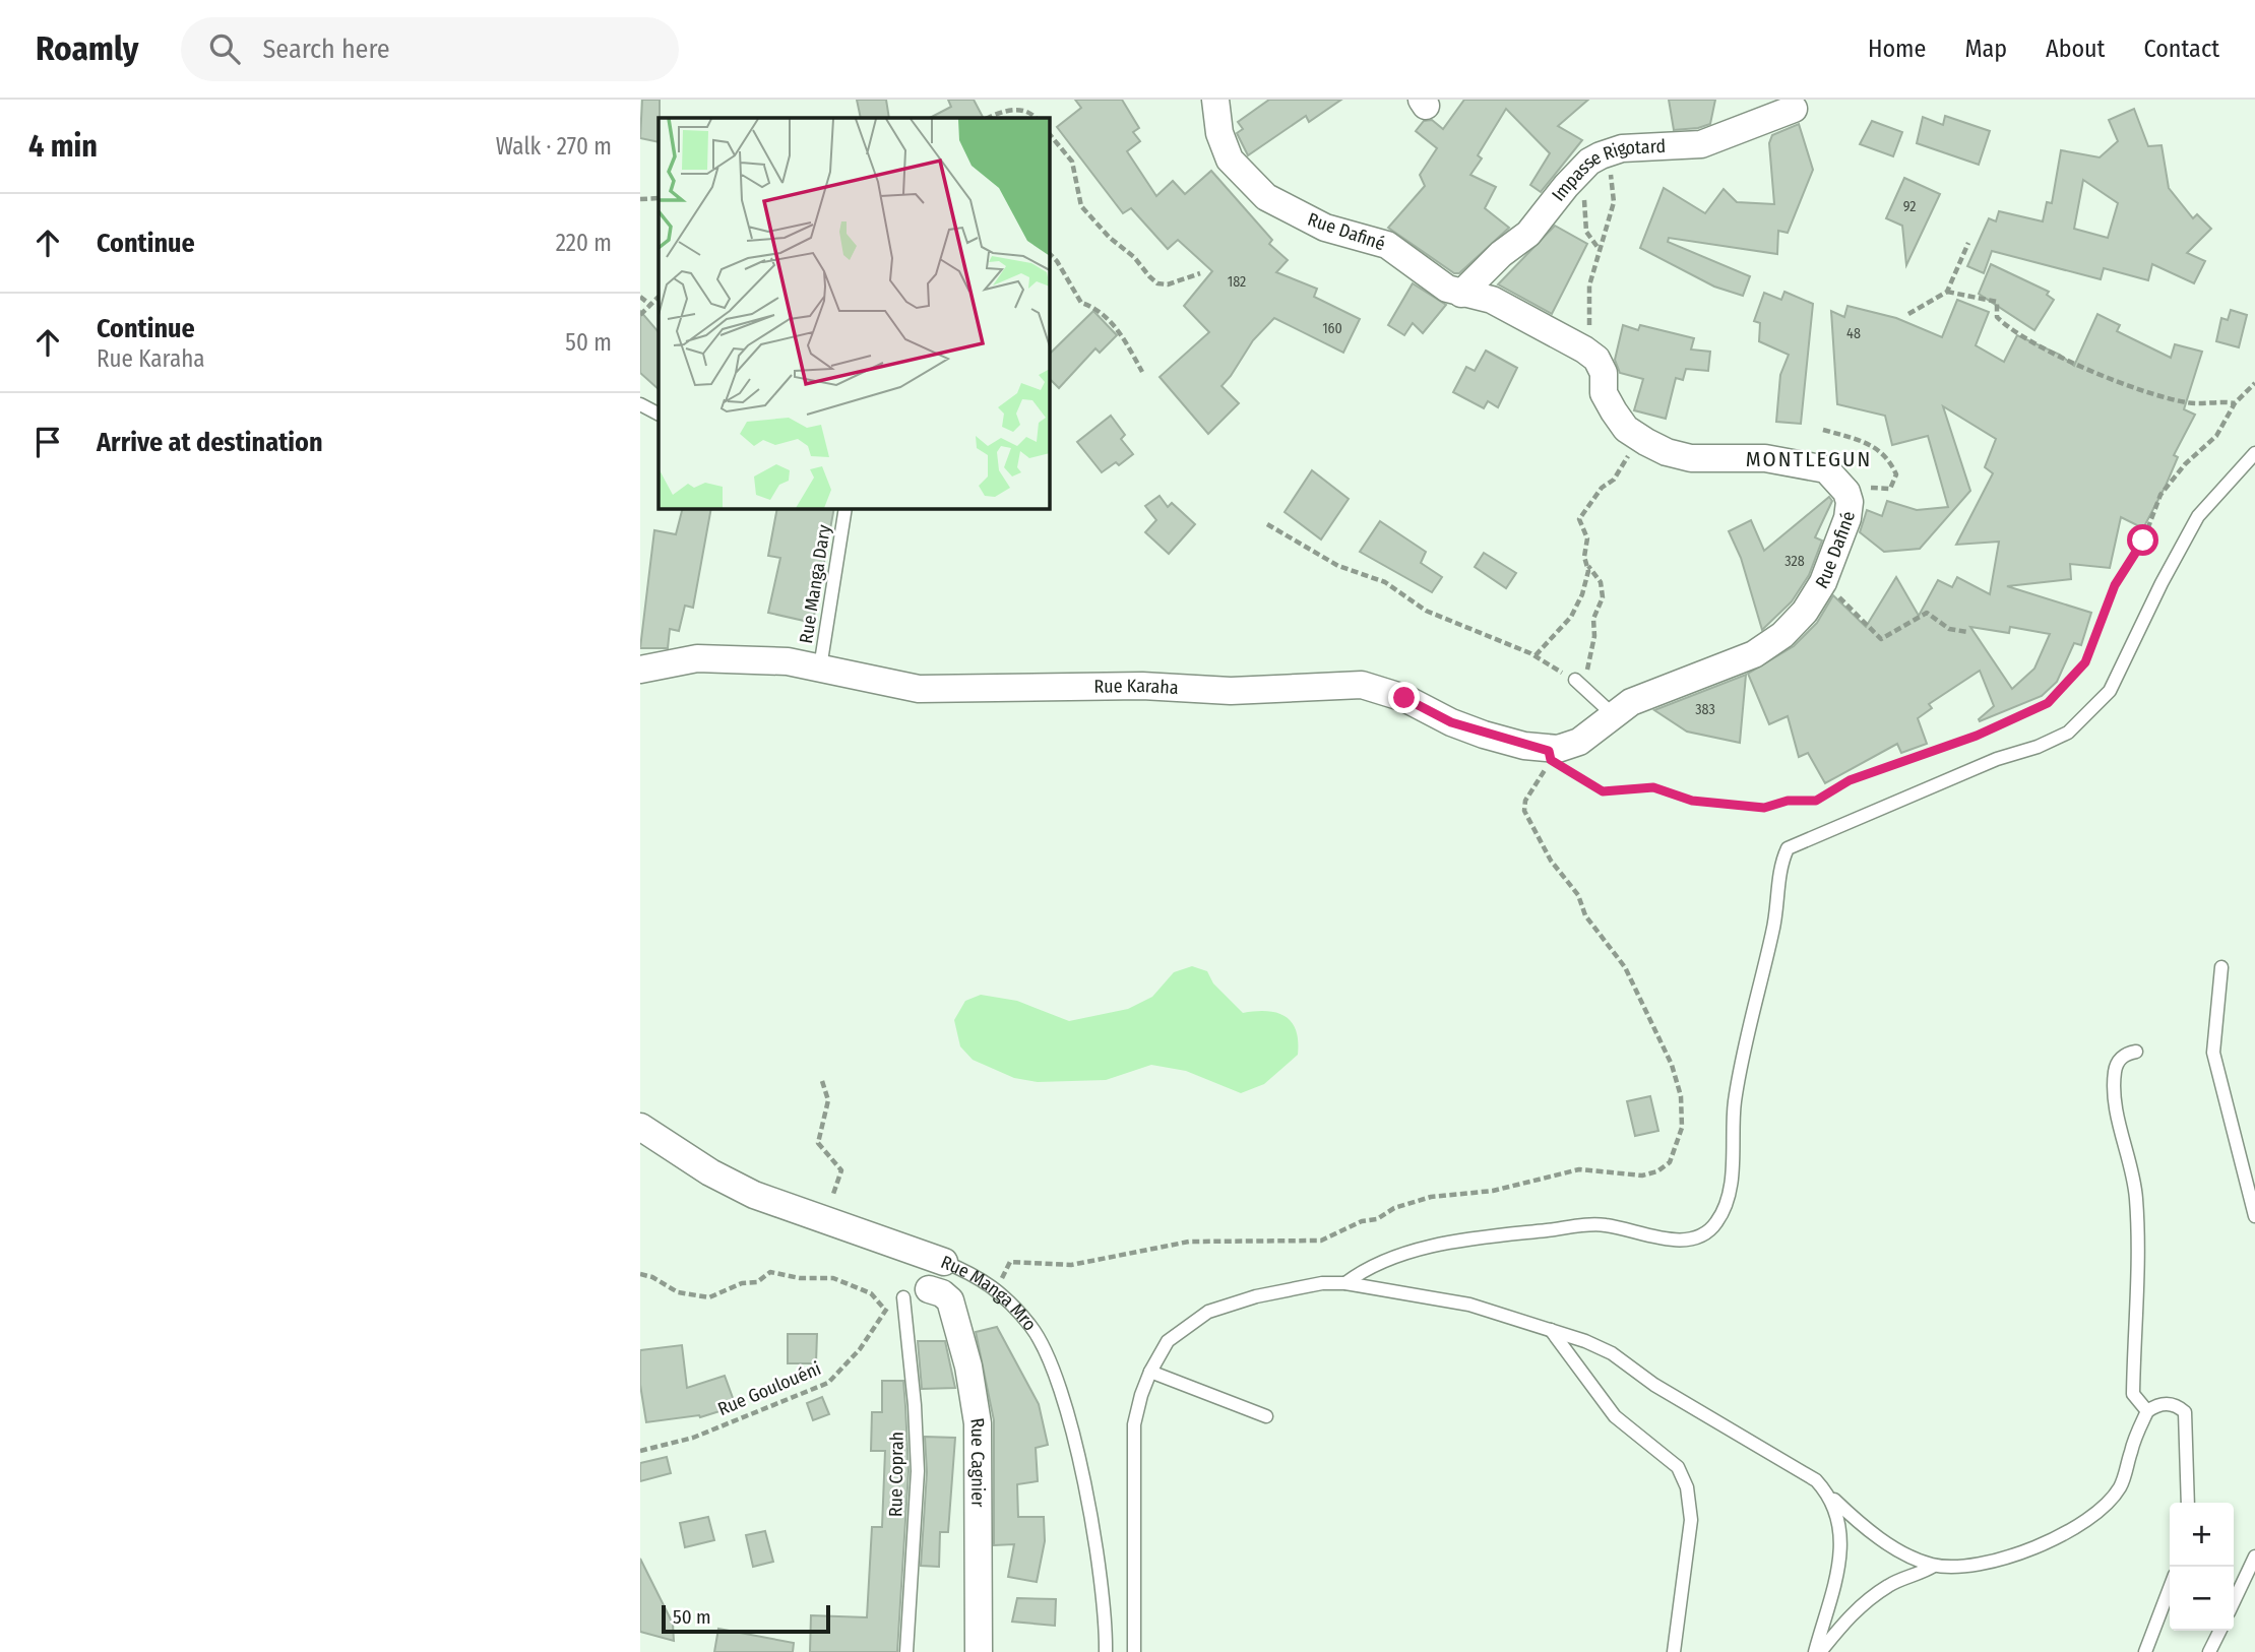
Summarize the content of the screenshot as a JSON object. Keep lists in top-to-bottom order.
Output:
{
  "streets": {
    "street": [
      "Impasse Rigotard",
      "Rue Dafiné",
      "Rue Karaha",
      "Rue Manga Mro",
      "Rue Cagnier"
    ],
    "lane": ["Rue Manga Dary", "Rue Coprah"],
    "path": ["Rue Goulouéni"]
  },
  "crossings": [
    ["Impasse Rigotard", "Rue Dafiné"],
    ["Rue Manga Dary", "Rue Karaha"],
    ["Rue Goulouéni", "Rue Coprah"]
  ],
  "districts": ["MONTLEGUN"],
  "house_numbers": [
    "92",
    "182",
    "160",
    "48",
    "328",
    "383"
  ],
  "scale_bar": "50 m",
  "page": {
    "header": "Roamly",
    "search": "Search here",
    "nav": [
      "Home",
      "Map",
      "About",
      "Contact"
    ],
    "heading": ["4 min", "Walk · 270 m"],
    "list": [
      ["Continue", "220 m"],
      ["Continue", "Rue Karaha", "50 m"],
      "Arrive at destination"
    ],
    "map_buttons": ["+", "−"],
    "scale": "50 m"
  }
}
